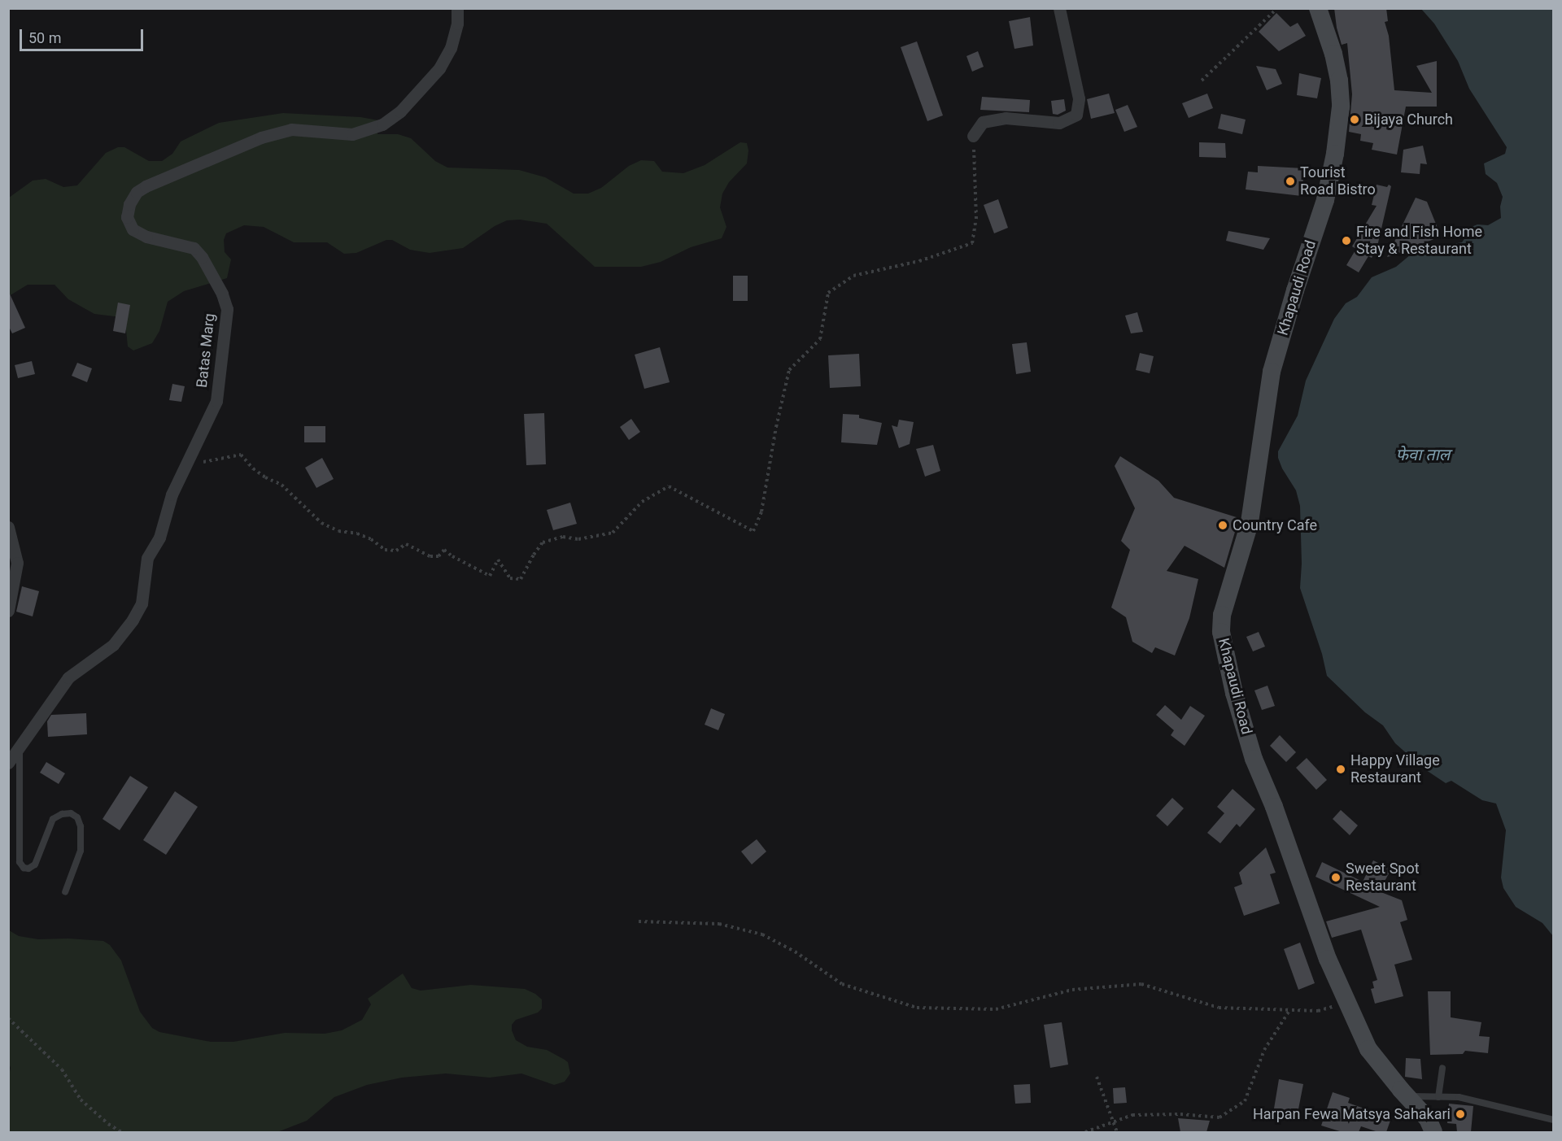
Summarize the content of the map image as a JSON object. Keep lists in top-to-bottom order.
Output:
{
  "streets": {
    "main road": ["Khapaudi Road"],
    "street": ["Batas Marg"]
  },
  "water": ["फेवा ताल"],
  "places": [
    "Bijaya Church",
    "Tourist Road Bistro",
    "Fire and Fish Home Stay & Restaurant",
    "Country Cafe",
    "Happy Village Restaurant",
    "Sweet Spot Restaurant",
    "Harpan Fewa Matsya Sahakari"
  ],
  "scale_bar": "50 m"
}
